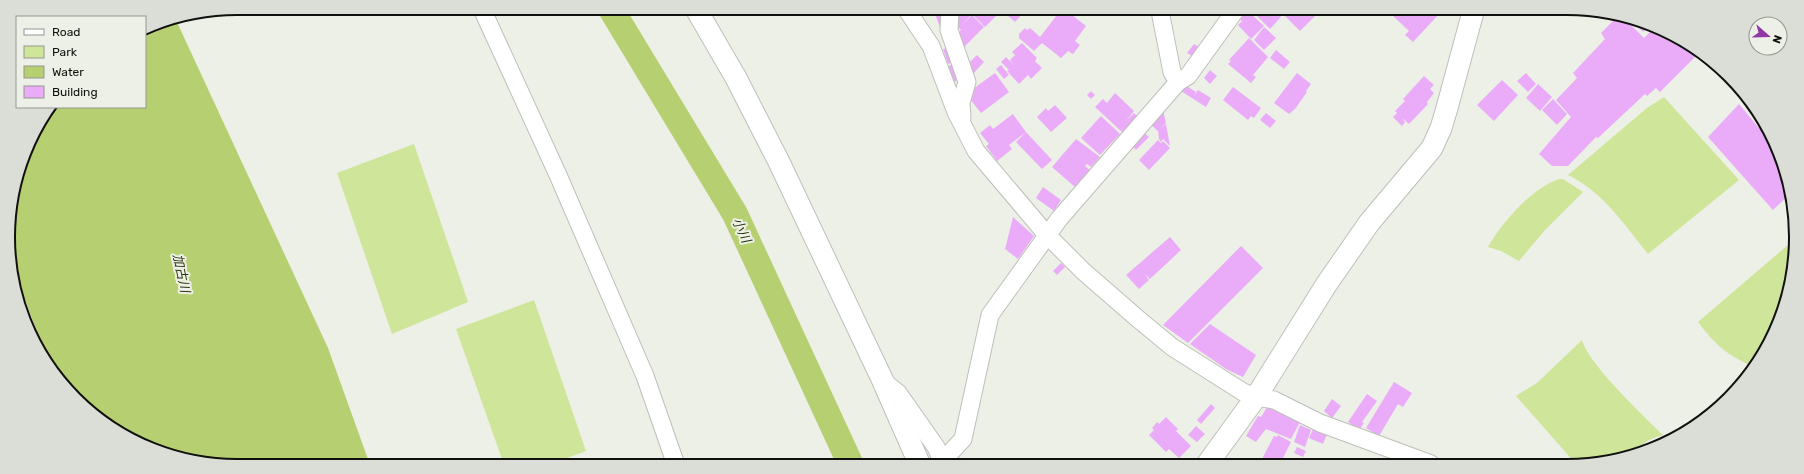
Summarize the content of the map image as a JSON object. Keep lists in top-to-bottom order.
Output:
{
  "water": ["小川", "加古川"],
  "legend": [
    "Road",
    "Park",
    "Water",
    "Building"
  ],
  "north": "right"
}
